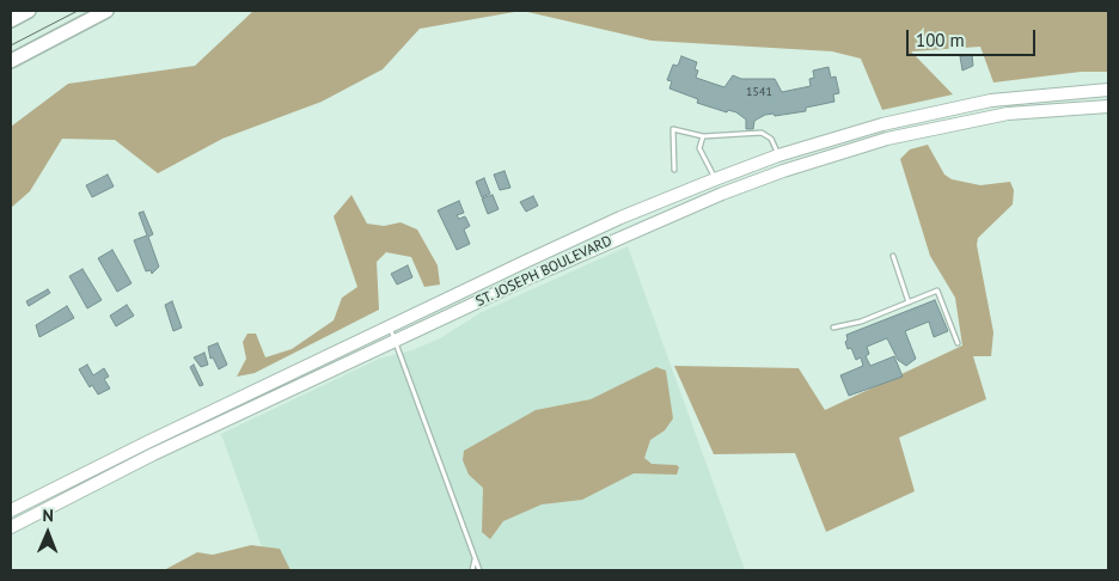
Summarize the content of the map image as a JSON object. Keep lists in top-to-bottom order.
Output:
{
  "streets": {
    "main road": ["ST. JOSEPH BOULEVARD"]
  },
  "house_numbers": ["1541"],
  "scale_bar": "100 m",
  "north": "top"
}
